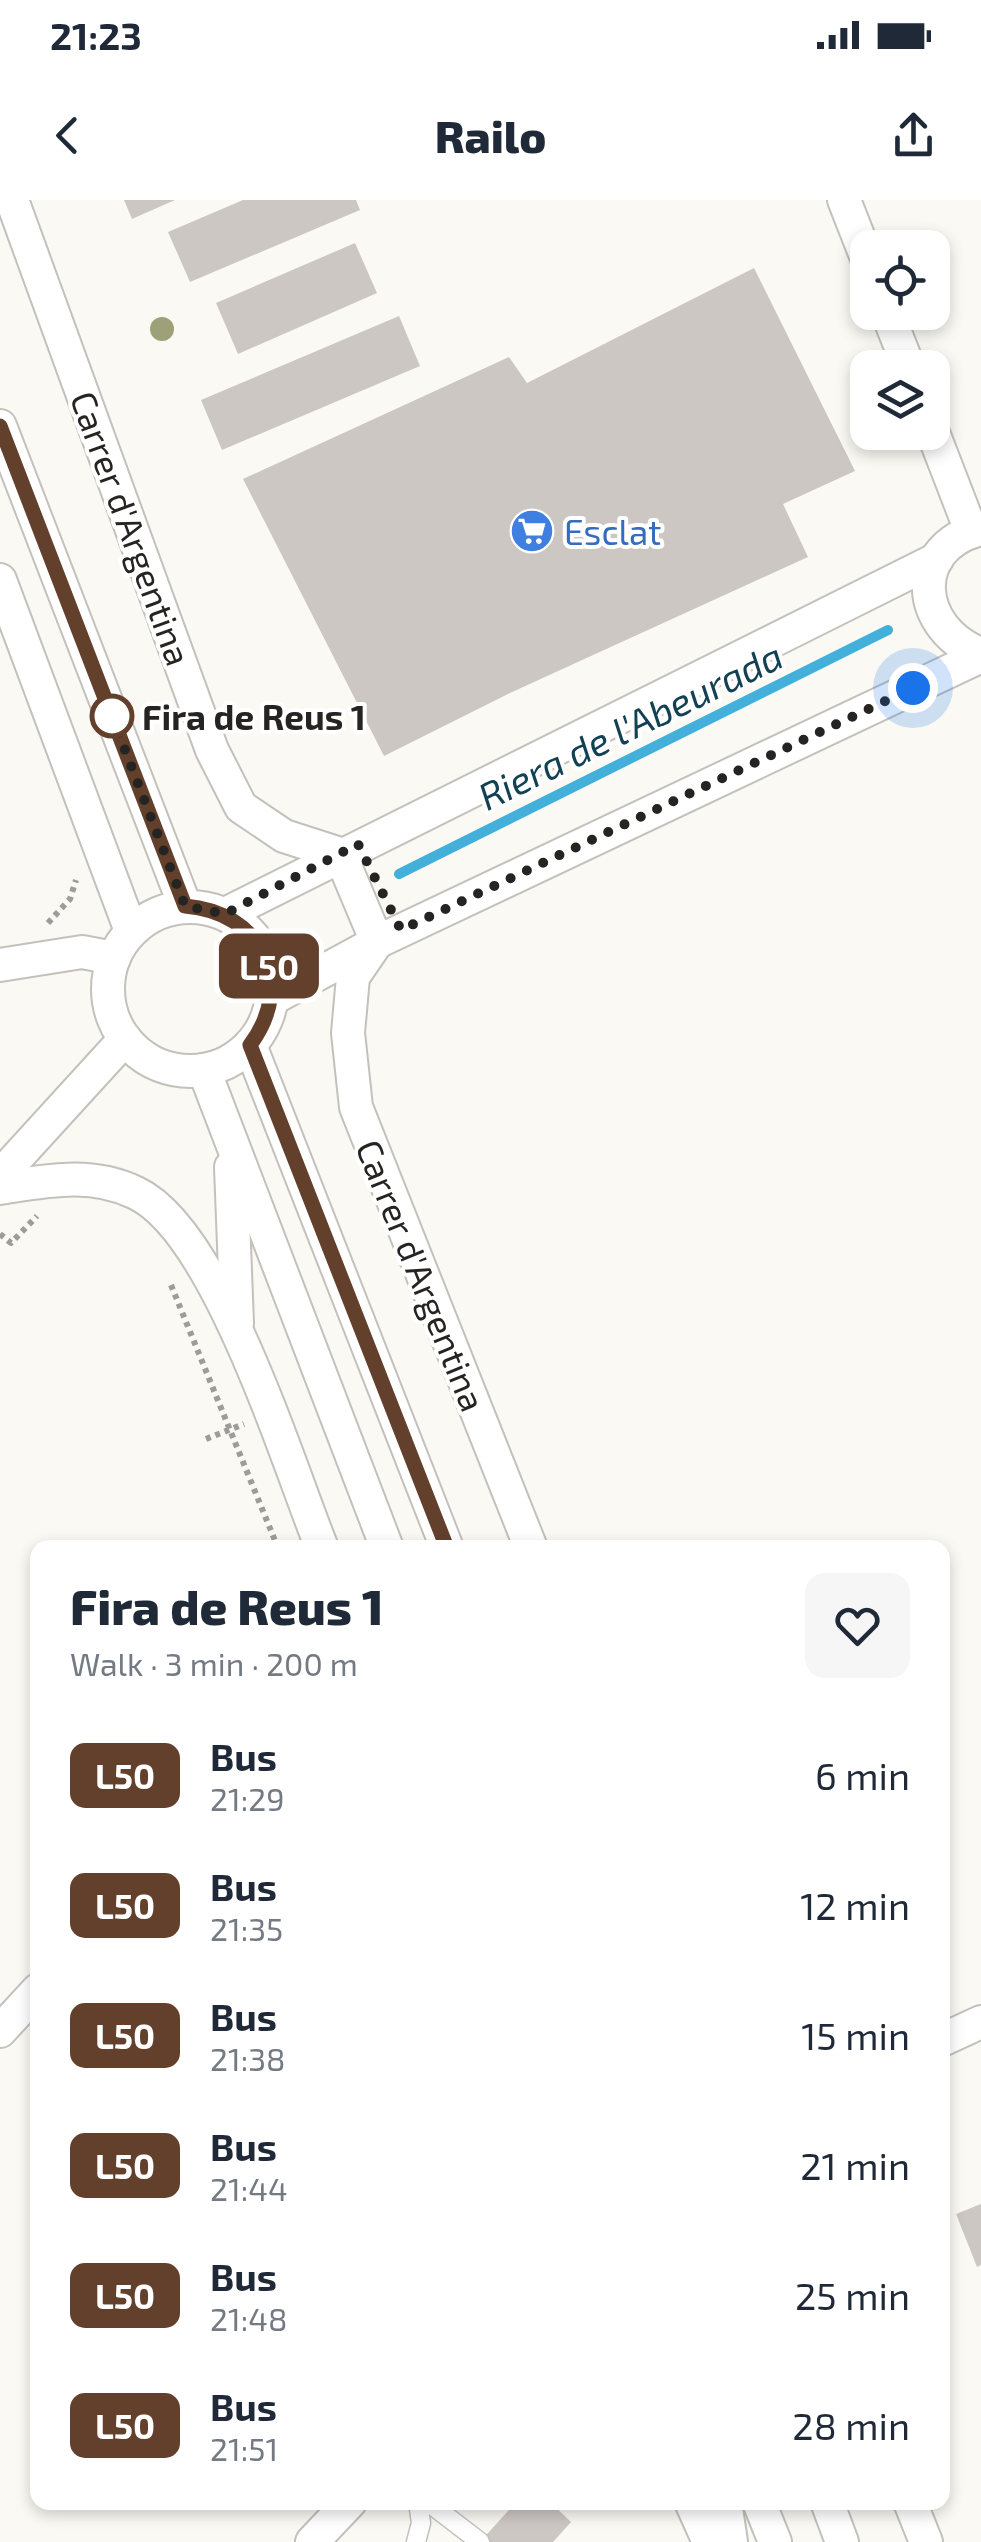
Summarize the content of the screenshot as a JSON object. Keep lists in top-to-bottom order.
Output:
{
  "streets": {
    "street": ["Carrer d'Argentina"]
  },
  "water": ["Riera de l'Abeurada"],
  "places": {
    "supermarket": ["Esclat"],
    "other": ["Fira de Reus 1"]
  },
  "lines": ["bus line L50"],
  "page": {
    "status": "21:23",
    "header": "Railo",
    "on_map": "L50",
    "heading": ["Fira de Reus 1", "Walk · 3 min · 200 m"],
    "list": [
      {
        "mark": "L50",
        "name": "Bus",
        "note": "21:29",
        "value": "6 min"
      },
      {
        "mark": "L50",
        "name": "Bus",
        "note": "21:35",
        "value": "12 min"
      },
      {
        "mark": "L50",
        "name": "Bus",
        "note": "21:38",
        "value": "15 min"
      },
      {
        "mark": "L50",
        "name": "Bus",
        "note": "21:44",
        "value": "21 min"
      },
      {
        "mark": "L50",
        "name": "Bus",
        "note": "21:48",
        "value": "25 min"
      },
      {
        "mark": "L50",
        "name": "Bus",
        "note": "21:51",
        "value": "28 min"
      }
    ]
  }
}
